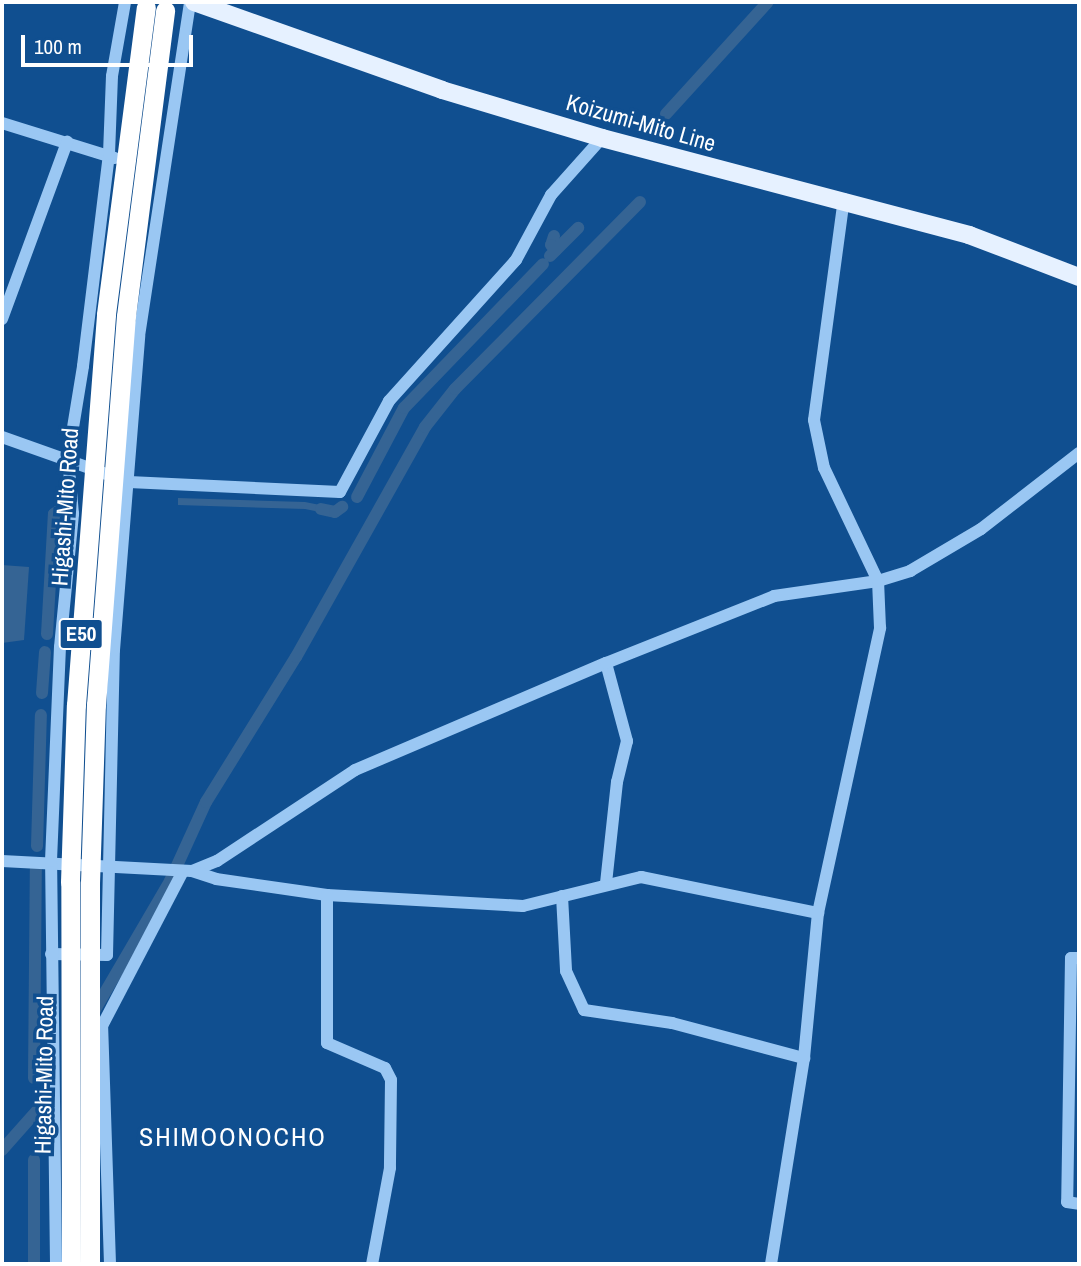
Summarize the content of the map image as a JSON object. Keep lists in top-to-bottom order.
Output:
{
  "streets": {
    "highway": ["Higashi-Mito Road", "E50"],
    "main road": ["Koizumi-Mito Line"]
  },
  "districts": ["SHIMOONOCHO"],
  "scale_bar": "100 m"
}
